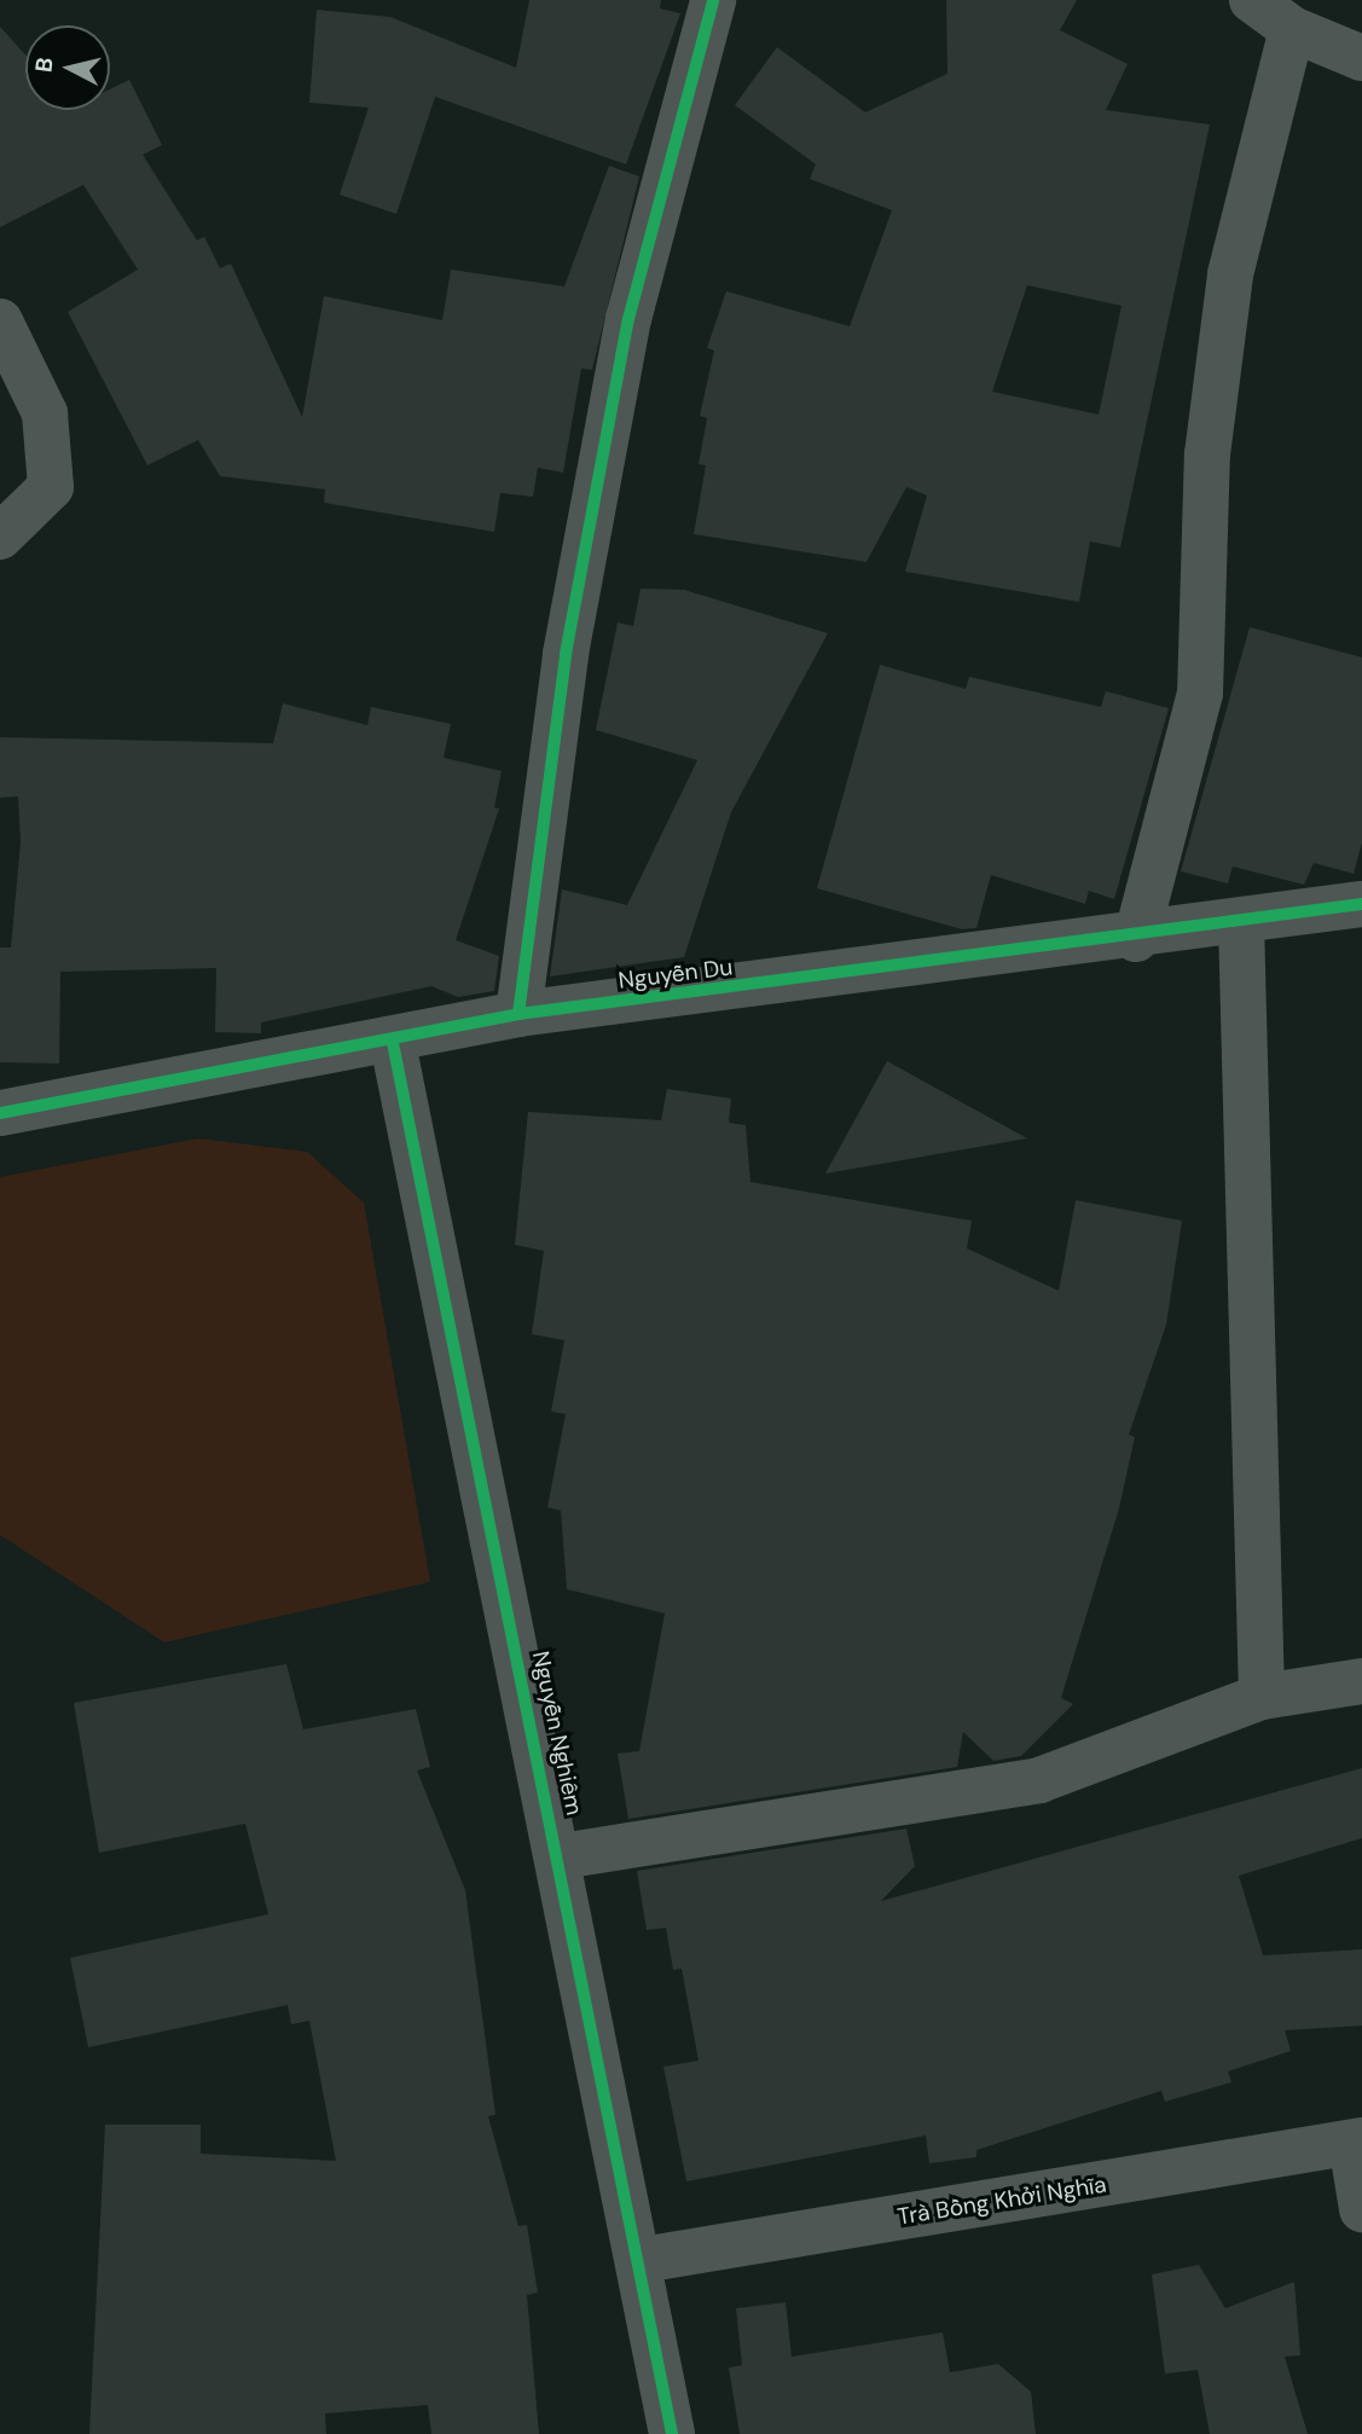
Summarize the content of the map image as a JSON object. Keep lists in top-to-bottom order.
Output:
{
  "streets": {
    "street": ["Nguyễn Du", "Nguyễn Nghiêm", "Trà Bồng Khởi Nghĩa"]
  },
  "crossings": [
    ["Nguyễn Du", "Nguyễn Nghiêm"],
    ["Nguyễn Nghiêm", "Trà Bồng Khởi Nghĩa"]
  ],
  "north": "left"
}
